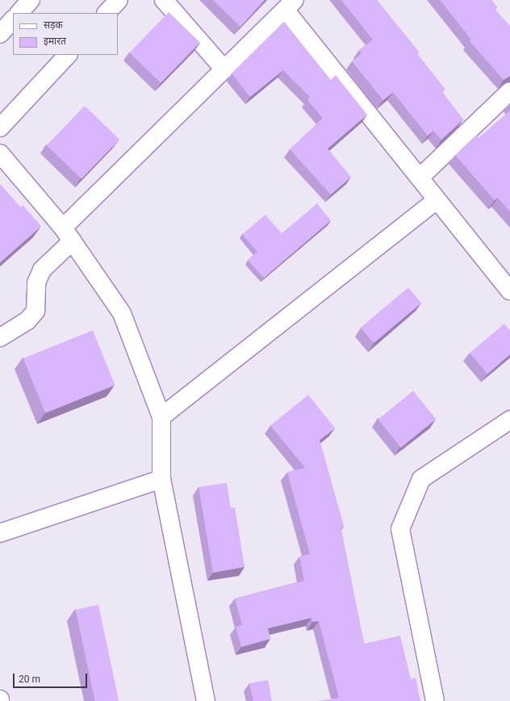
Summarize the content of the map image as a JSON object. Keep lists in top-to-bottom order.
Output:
{
  "legend": ["सड़क", "इमारत"],
  "scale_bar": "20 m"
}
